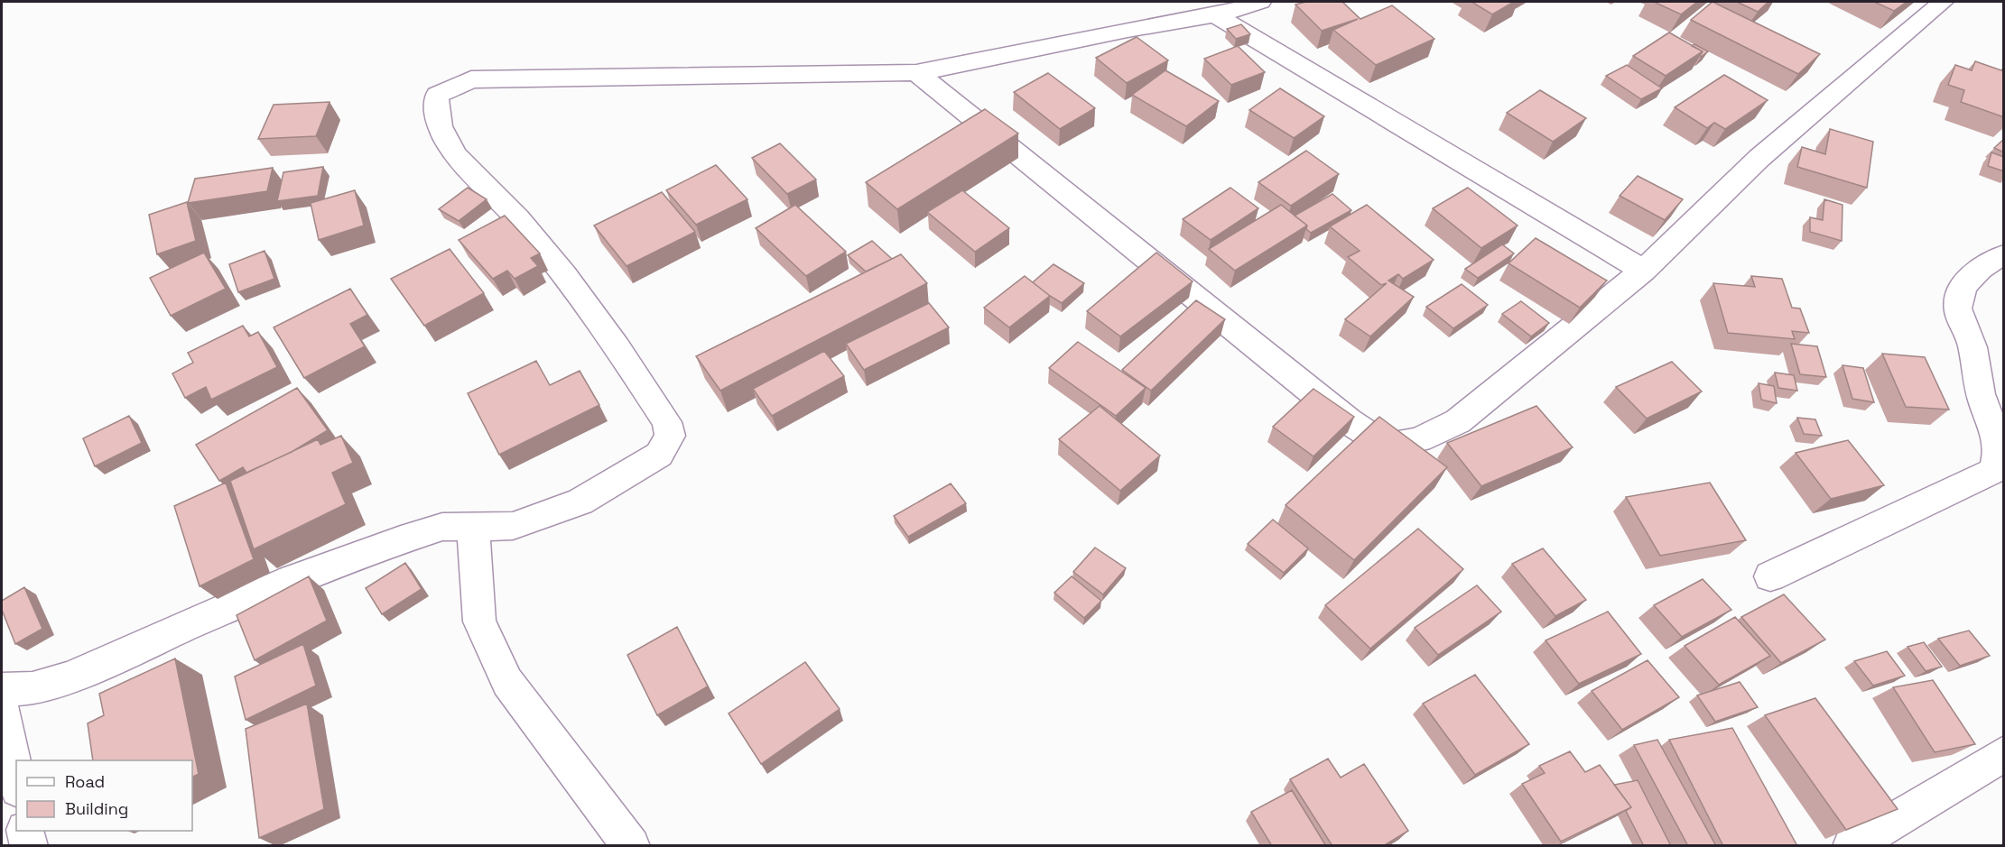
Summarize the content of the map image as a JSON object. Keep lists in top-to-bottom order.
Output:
{
  "legend": ["Road", "Building"]
}
